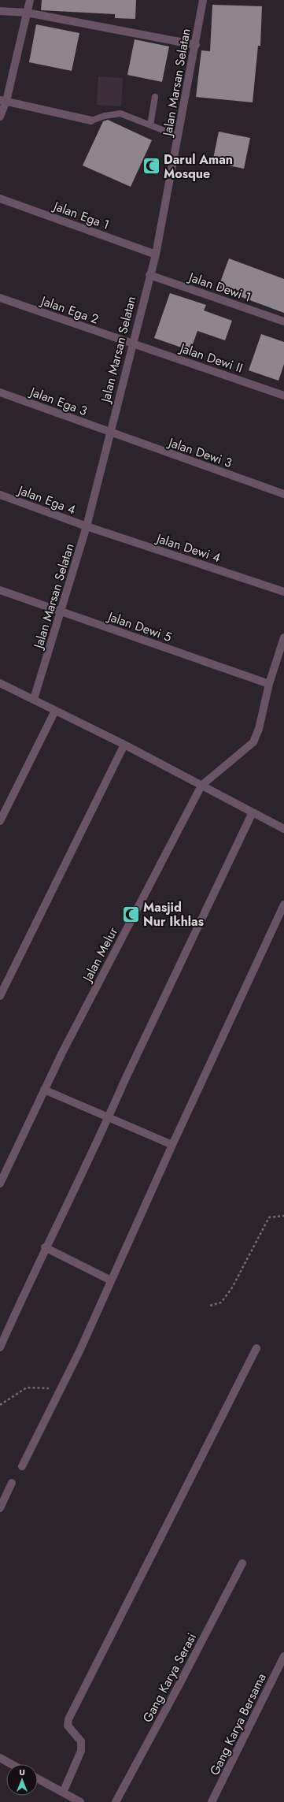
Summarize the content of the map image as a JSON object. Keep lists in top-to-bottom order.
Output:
{
  "streets": {
    "street": [
      "Jalan Marsan Selatan",
      "Jalan Ega 1",
      "Jalan Dewi 1",
      "Jalan Ega 2",
      "Jalan Dewi II",
      "Jalan Ega 3",
      "Jalan Dewi 3",
      "Jalan Ega 4",
      "Jalan Dewi 4",
      "Jalan Dewi 5",
      "Jalan Melur",
      "Gang Karya Serasi",
      "Gang Karya Bersama"
    ]
  },
  "crossings": [
    ["Jalan Marsan Selatan", "Jalan Ega 1"],
    ["Jalan Marsan Selatan", "Jalan Dewi 1"],
    ["Jalan Marsan Selatan", "Jalan Ega 2"],
    ["Jalan Marsan Selatan", "Jalan Dewi II"],
    ["Jalan Marsan Selatan", "Jalan Ega 3"],
    ["Jalan Marsan Selatan", "Jalan Dewi 3"],
    ["Jalan Marsan Selatan", "Jalan Ega 4"],
    ["Jalan Marsan Selatan", "Jalan Dewi 4"],
    ["Jalan Marsan Selatan", "Jalan Dewi 5"],
    ["Jalan Ega 2", "Jalan Dewi II"],
    ["Jalan Ega 3", "Jalan Dewi 3"],
    ["Jalan Ega 4", "Jalan Dewi 4"],
    ["Jalan Dewi 5", "Jalan Melur"]
  ],
  "places": {
    "mosque": ["Darul Aman Mosque", "Masjid Nur Ikhlas"]
  },
  "north": "top"
}
